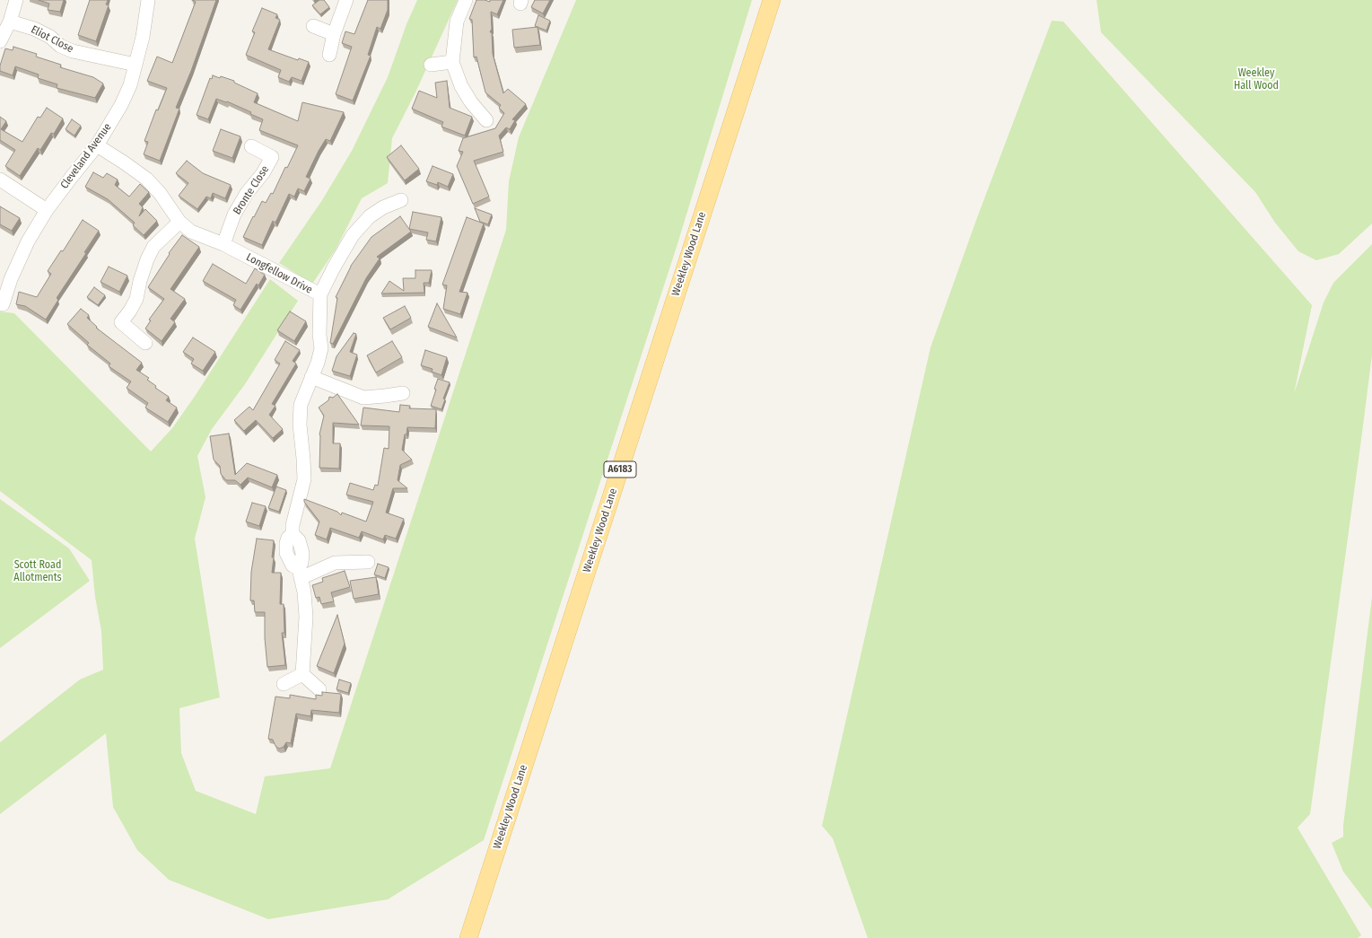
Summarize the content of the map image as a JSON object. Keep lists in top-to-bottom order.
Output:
{
  "streets": {
    "main road": ["Weekley Wood Lane", "A6183"],
    "street": [
      "Eliot Close",
      "Cleveland Avenue",
      "Bronte Close",
      "Longfellow Drive"
    ]
  },
  "crossings": [
    ["Eliot Close", "Cleveland Avenue"],
    ["Cleveland Avenue", "Longfellow Drive"],
    ["Bronte Close", "Longfellow Drive"]
  ],
  "parks": ["Weekley Hall Wood", "Scott Road Allotments"]
}
